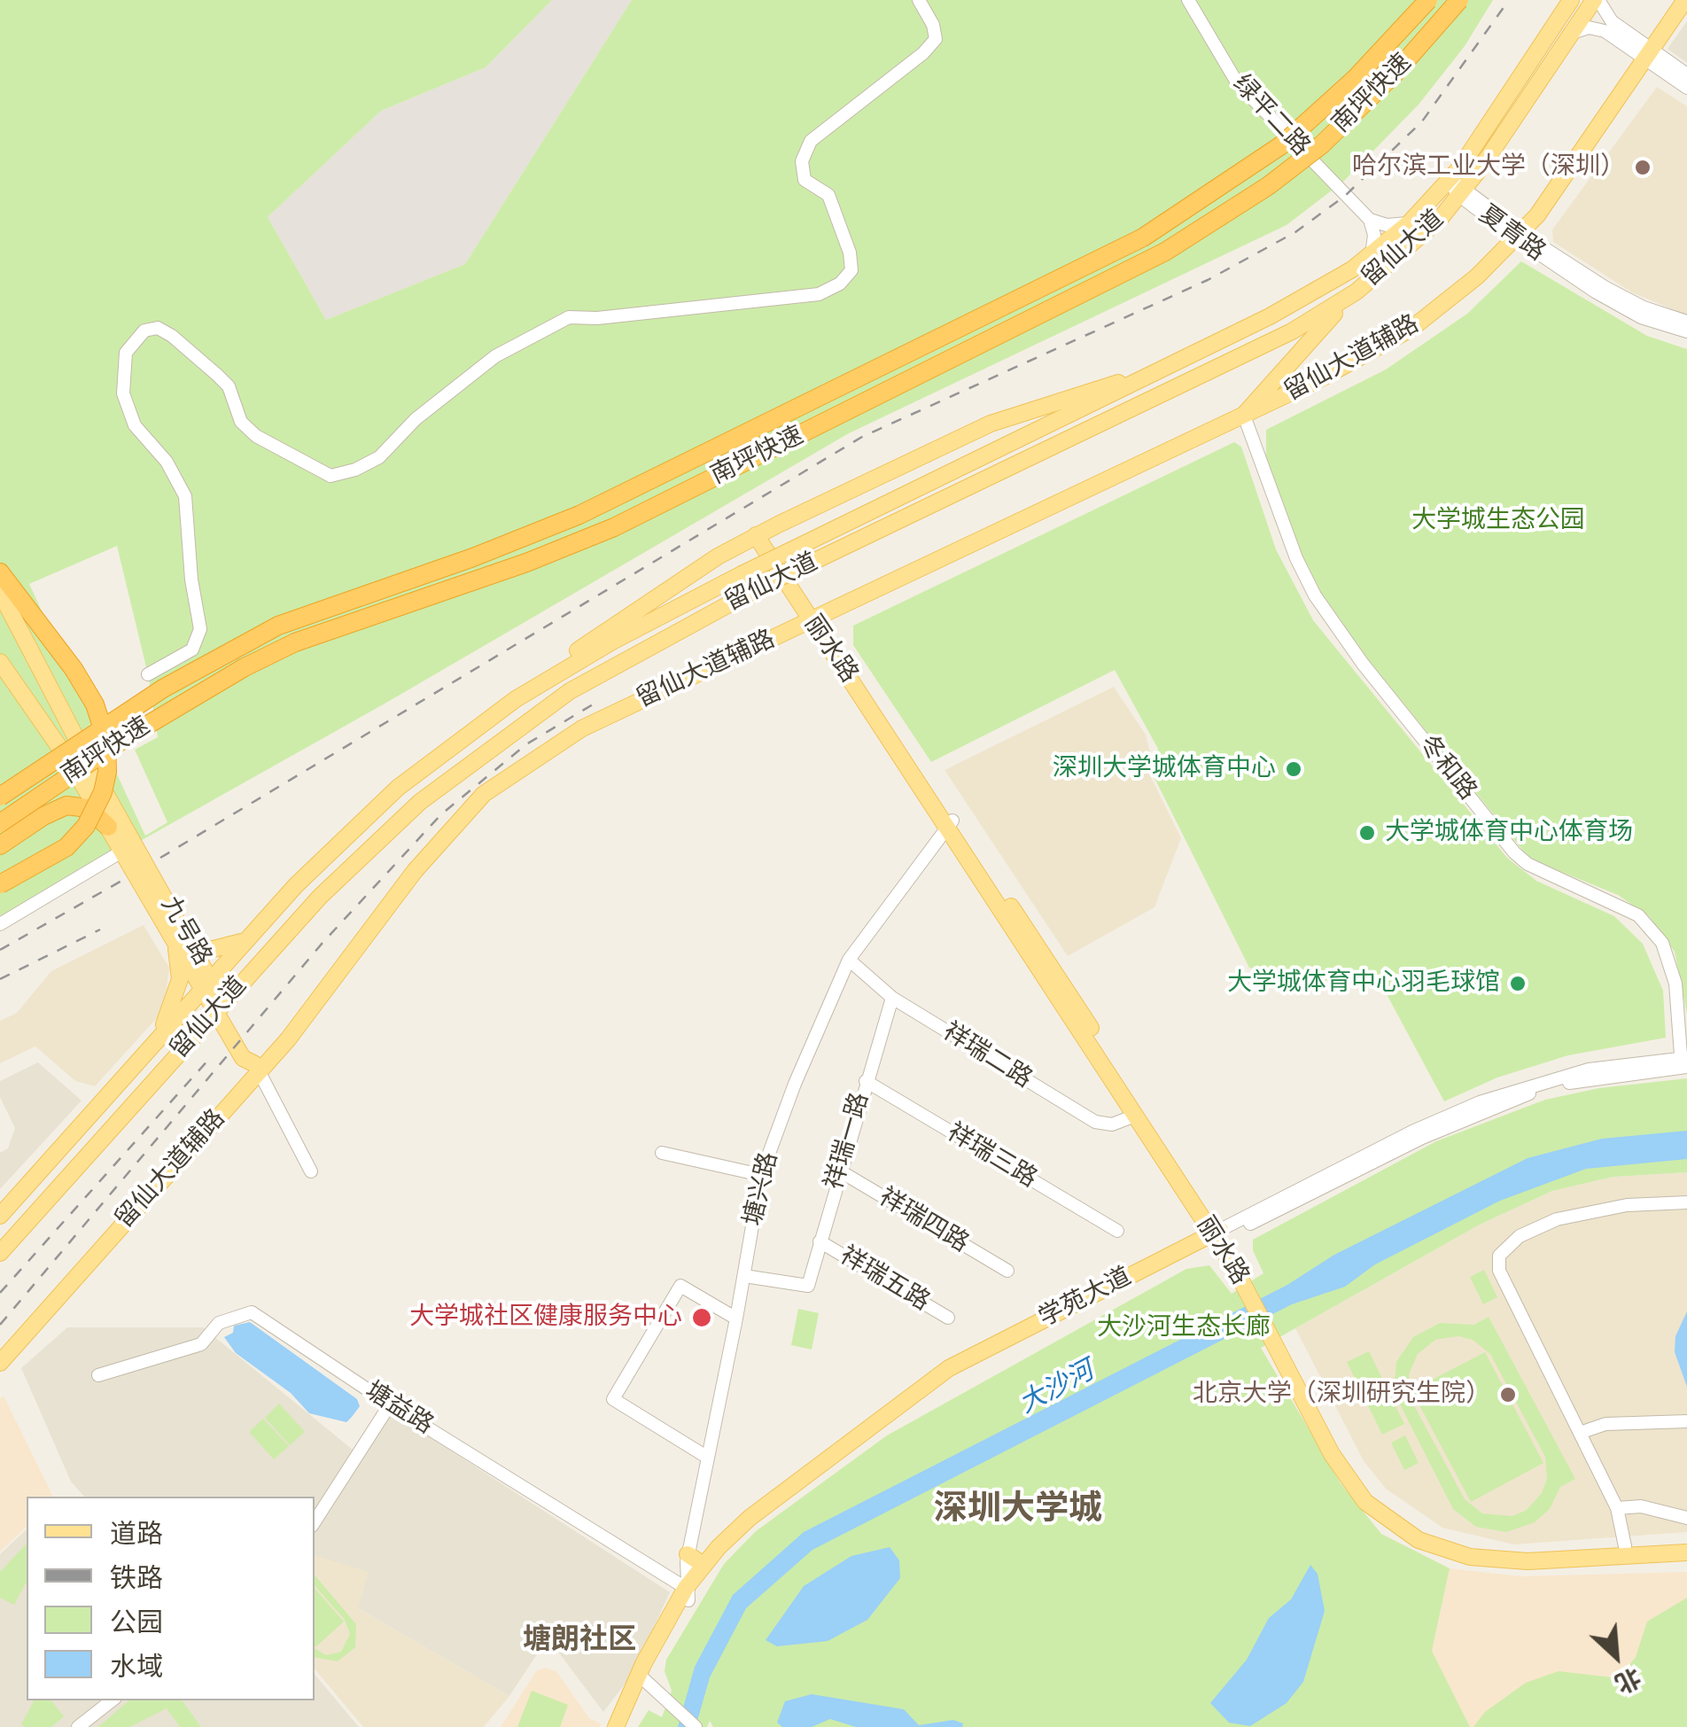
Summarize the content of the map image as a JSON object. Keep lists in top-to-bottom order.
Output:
{
  "streets": {
    "highway": ["南坪快速"],
    "main road": [
      "留仙大道",
      "留仙大道辅路",
      "丽水路",
      "九号路",
      "学苑大道"
    ],
    "street": [
      "绿平二路",
      "夏青路",
      "冬和路",
      "祥瑞二路",
      "祥瑞一路",
      "祥瑞三路",
      "塘兴路",
      "祥瑞四路",
      "祥瑞五路",
      "塘益路"
    ]
  },
  "crossings": [
    ["夏青路", "留仙大道"],
    ["夏青路", "留仙大道辅路"],
    ["留仙大道", "九号路"],
    ["留仙大道辅路", "丽水路"],
    ["留仙大道辅路", "冬和路"],
    ["丽水路", "祥瑞二路"],
    ["丽水路", "塘兴路"],
    ["丽水路", "学苑大道"],
    ["冬和路", "学苑大道"],
    ["祥瑞二路", "祥瑞一路"],
    ["祥瑞二路", "塘兴路"],
    ["祥瑞一路", "祥瑞三路"],
    ["祥瑞一路", "塘兴路"],
    ["祥瑞一路", "祥瑞四路"],
    ["祥瑞一路", "祥瑞五路"],
    ["塘兴路", "学苑大道"],
    ["塘兴路", "塘益路"],
    ["学苑大道", "塘益路"]
  ],
  "districts": ["深圳大学城", "塘朗社区"],
  "water": ["大沙河"],
  "parks": ["大学城生态公园", "大沙河生态长廊"],
  "places": [
    "哈尔滨工业大学（深圳）",
    "深圳大学城体育中心",
    "大学城体育中心体育场",
    "大学城体育中心羽毛球馆",
    "大学城社区健康服务中心",
    "北京大学（深圳研究生院）"
  ],
  "legend": [
    "道路",
    "铁路",
    "公园",
    "水域"
  ],
  "north": "bottom right"
}
